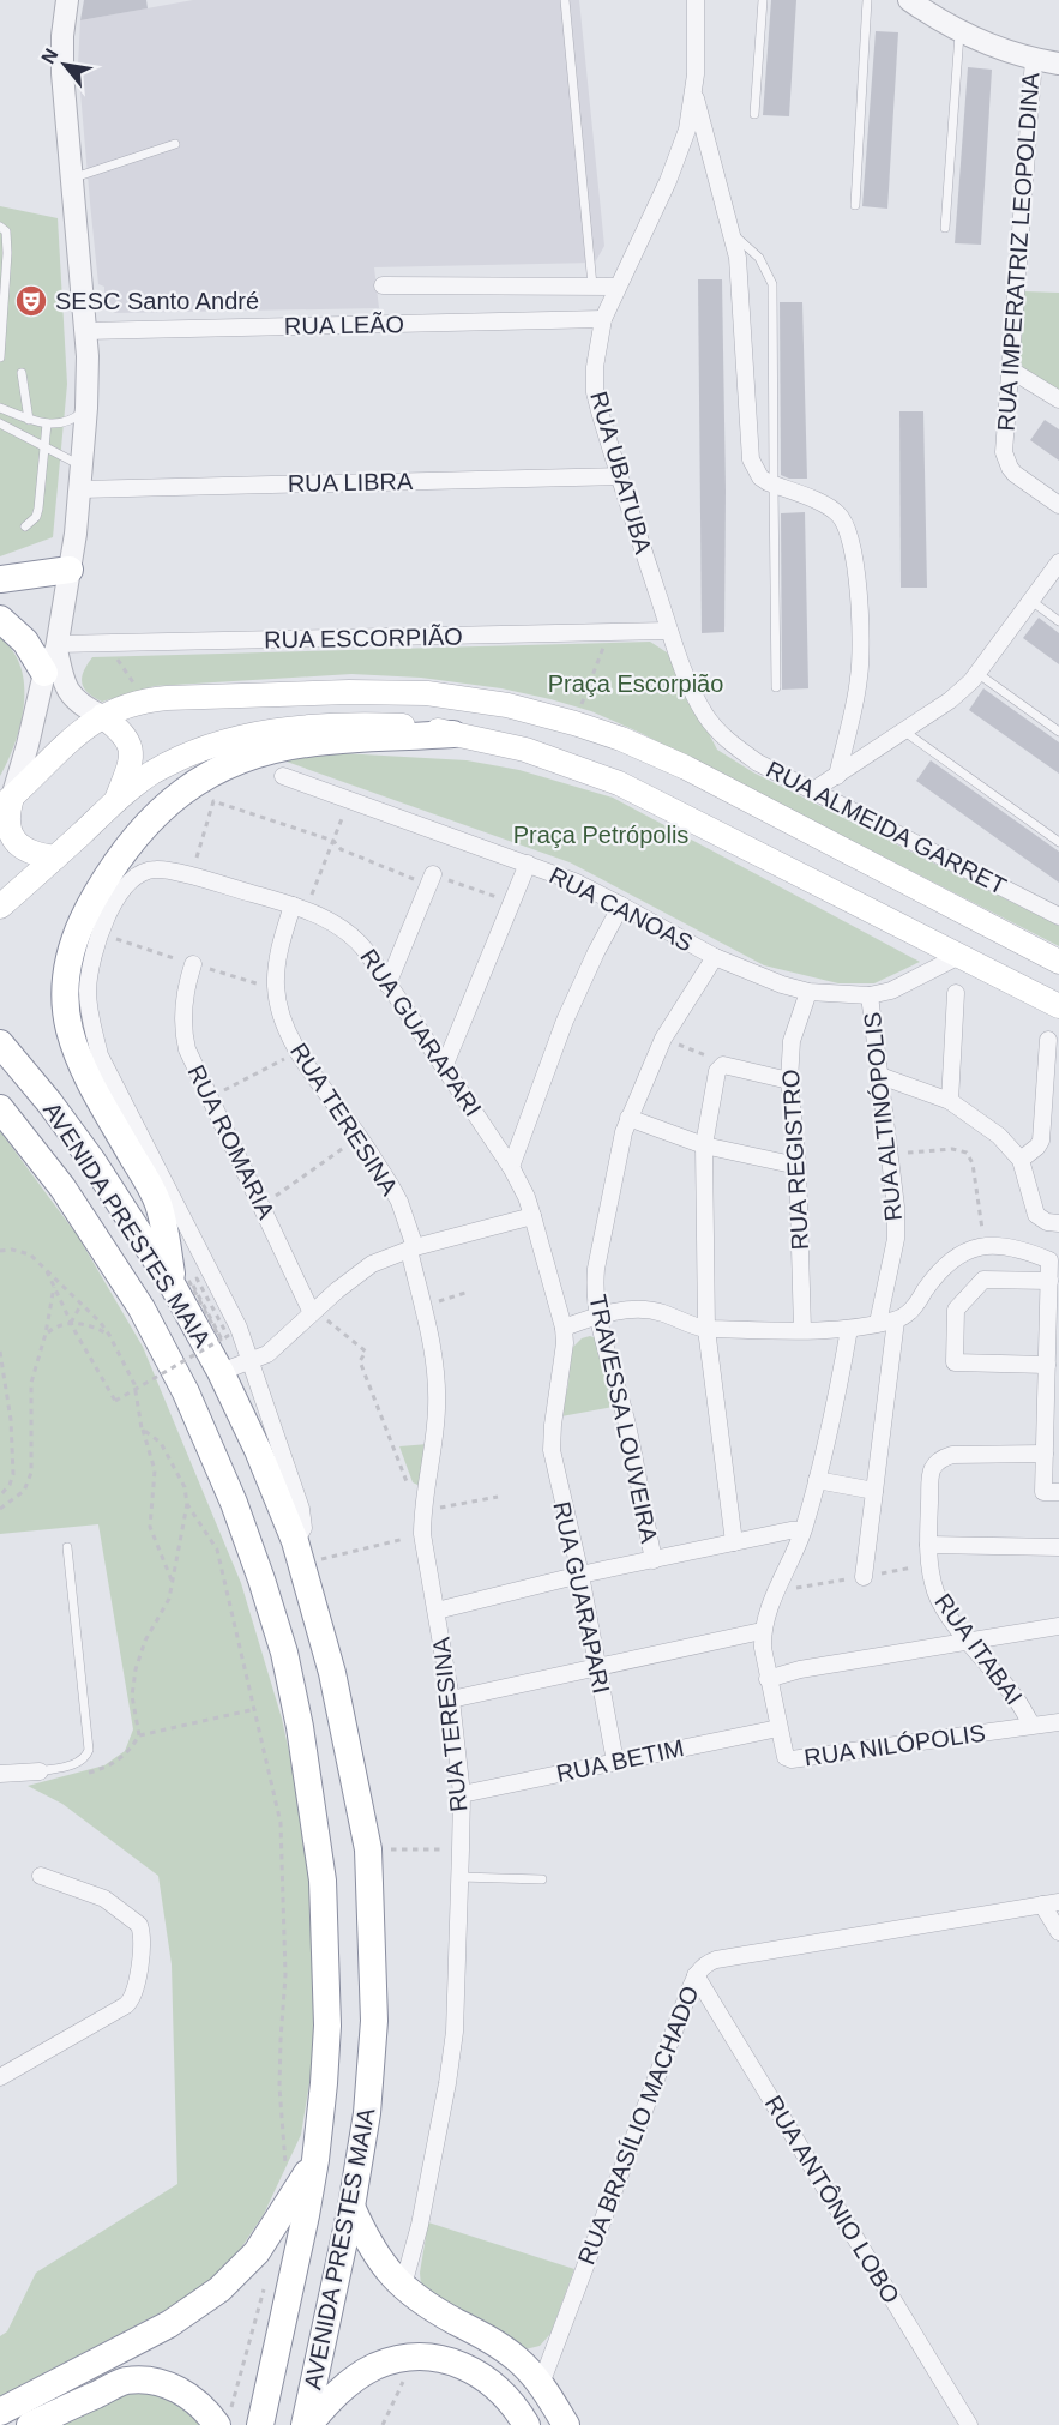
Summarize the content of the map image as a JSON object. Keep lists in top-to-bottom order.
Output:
{
  "streets": {
    "highway": ["AVENIDA PRESTES MAIA"],
    "street": [
      "RUA IMPERATRIZ LEOPOLDINA",
      "RUA LEÃO",
      "RUA UBATUBA",
      "RUA LIBRA",
      "RUA ESCORPIÃO",
      "RUA ALMEIDA GARRET",
      "RUA CANOAS",
      "RUA GUARAPARI",
      "RUA ALTINÓPOLIS",
      "RUA TERESINA",
      "RUA ROMARIA",
      "RUA REGISTRO",
      "TRAVESSA LOUVEIRA",
      "RUA ITABAI",
      "RUA NILÓPOLIS",
      "RUA BETIM",
      "RUA BRASÍLIO MACHADO",
      "RUA ANTÔNIO LOBO"
    ]
  },
  "crossings": [
    ["RUA LEÃO", "RUA UBATUBA"],
    ["RUA UBATUBA", "RUA LIBRA"],
    ["RUA UBATUBA", "RUA ESCORPIÃO"],
    ["RUA UBATUBA", "RUA ALMEIDA GARRET"],
    ["RUA CANOAS", "RUA ALTINÓPOLIS"],
    ["RUA CANOAS", "RUA REGISTRO"],
    ["RUA CANOAS", "TRAVESSA LOUVEIRA"],
    ["RUA GUARAPARI", "RUA TERESINA"],
    ["RUA GUARAPARI", "AVENIDA PRESTES MAIA"],
    ["RUA GUARAPARI", "RUA BETIM"],
    ["RUA TERESINA", "RUA BETIM"],
    ["RUA ITABAI", "RUA NILÓPOLIS"],
    ["RUA NILÓPOLIS", "RUA BETIM"],
    ["RUA BRASÍLIO MACHADO", "RUA ANTÔNIO LOBO"]
  ],
  "parks": ["Praça Escorpião", "Praça Petrópolis"],
  "places": {
    "theatre": ["SESC Santo André"]
  },
  "north": "top left"
}
